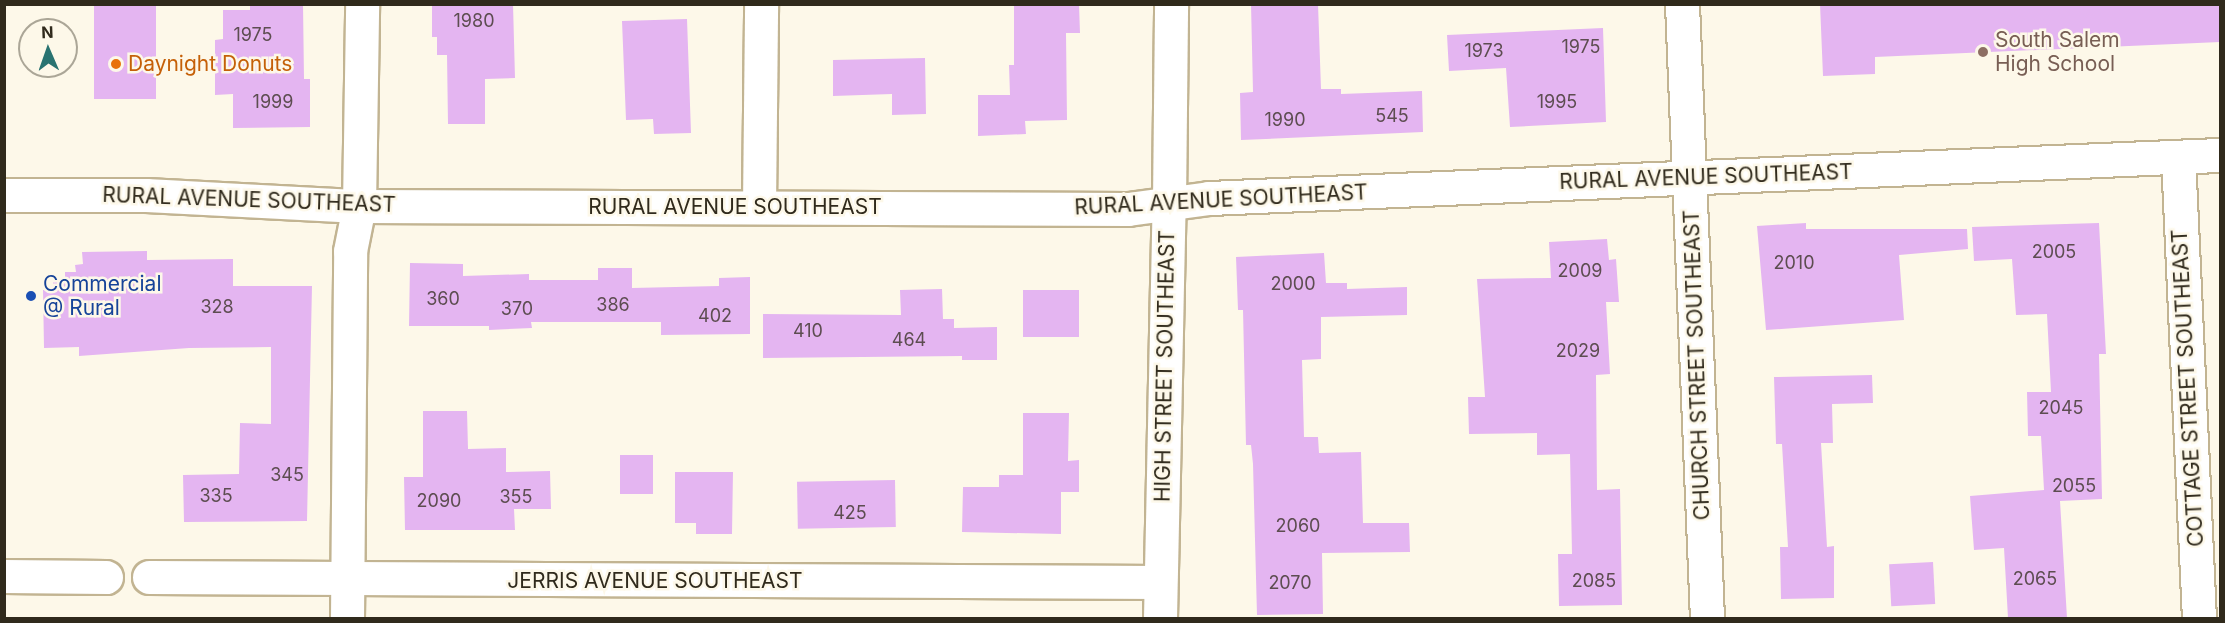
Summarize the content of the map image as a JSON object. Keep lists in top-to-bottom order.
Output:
{
  "streets": {
    "street": [
      "RURAL AVENUE SOUTHEAST",
      "CHURCH STREET SOUTHEAST",
      "HIGH STREET SOUTHEAST",
      "COTTAGE STREET SOUTHEAST",
      "JERRIS AVENUE SOUTHEAST"
    ]
  },
  "crossings": [
    ["RURAL AVENUE SOUTHEAST", "CHURCH STREET SOUTHEAST"],
    ["RURAL AVENUE SOUTHEAST", "HIGH STREET SOUTHEAST"],
    ["RURAL AVENUE SOUTHEAST", "COTTAGE STREET SOUTHEAST"],
    ["HIGH STREET SOUTHEAST", "JERRIS AVENUE SOUTHEAST"]
  ],
  "places": ["South Salem High School", "Daynight Donuts", "Commercial @ Rural"],
  "house_numbers": [
    "1980",
    "1975",
    "1975",
    "1973",
    "1999",
    "1995",
    "545",
    "1990",
    "2005",
    "2010",
    "2009",
    "2000",
    "360",
    "386",
    "328",
    "370",
    "402",
    "410",
    "464",
    "2029",
    "2045",
    "345",
    "2055",
    "335",
    "355",
    "2090",
    "425",
    "2060",
    "2065",
    "2085",
    "2070"
  ],
  "north": "top"
}
